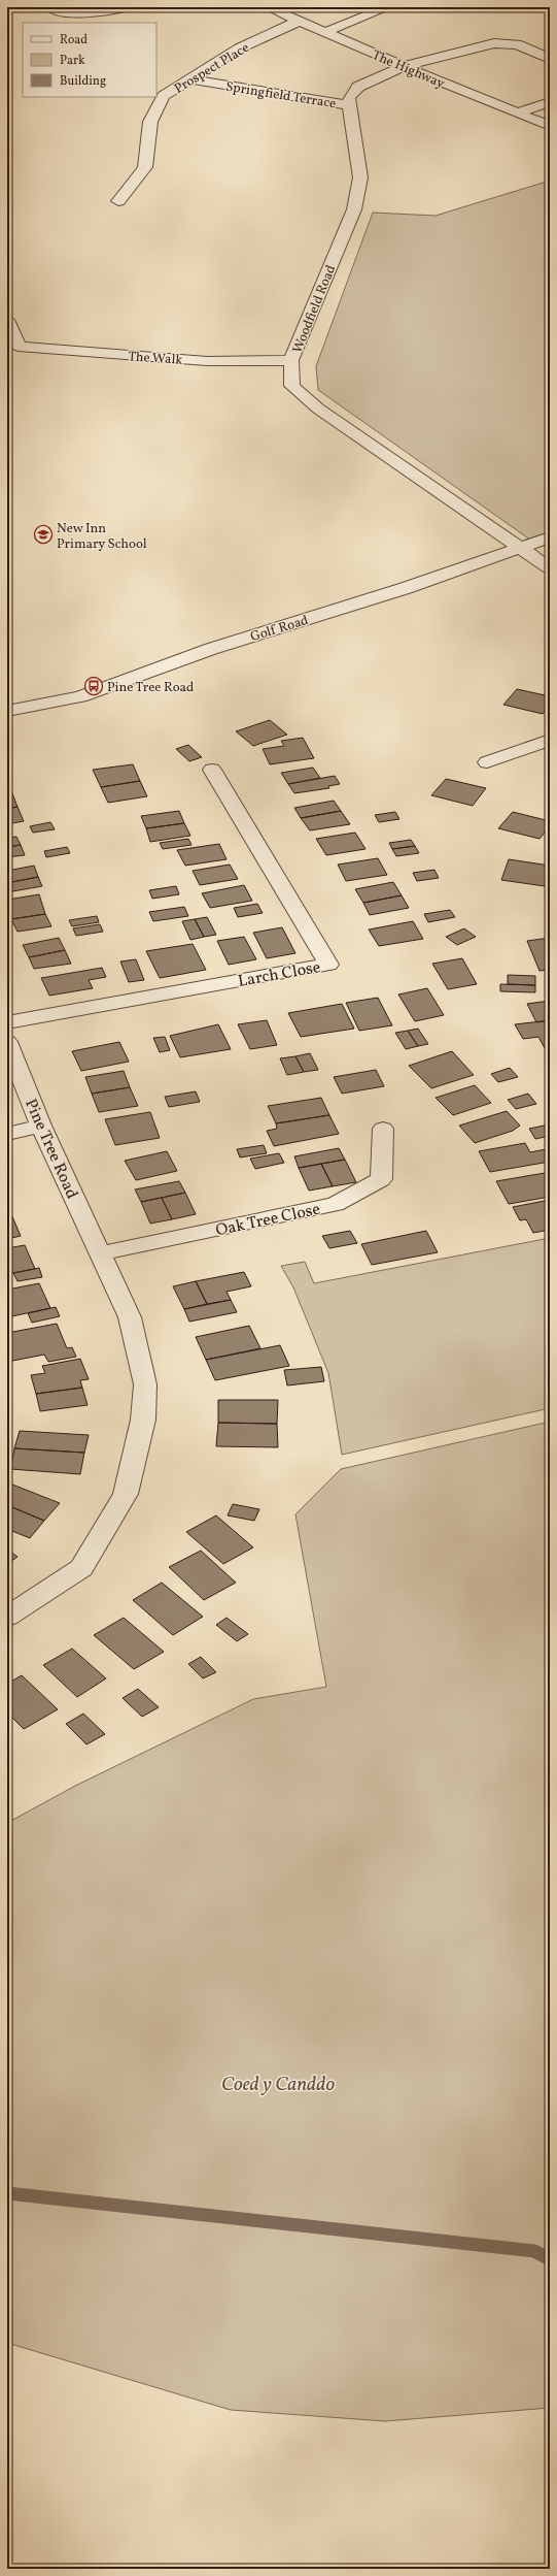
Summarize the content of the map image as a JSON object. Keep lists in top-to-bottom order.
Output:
{
  "streets": {
    "street": [
      "Prospect Place",
      "The Highway",
      "Springfield Terrace",
      "Woodfield Road",
      "The Walk",
      "Golf Road",
      "Larch Close",
      "Pine Tree Road",
      "Oak Tree Close"
    ]
  },
  "crossings": [
    ["Prospect Place", "The Highway"],
    ["Prospect Place", "Springfield Terrace"],
    ["The Highway", "Woodfield Road"],
    ["Springfield Terrace", "Woodfield Road"],
    ["Woodfield Road", "The Walk"],
    ["Woodfield Road", "Golf Road"],
    ["Pine Tree Road", "Oak Tree Close"]
  ],
  "parks": ["Coed y Canddo"],
  "places": {
    "school or university": ["New Inn Primary School"],
    "bus stop": ["Pine Tree Road"]
  },
  "legend": ["Road", "Park", "Building"]
}
